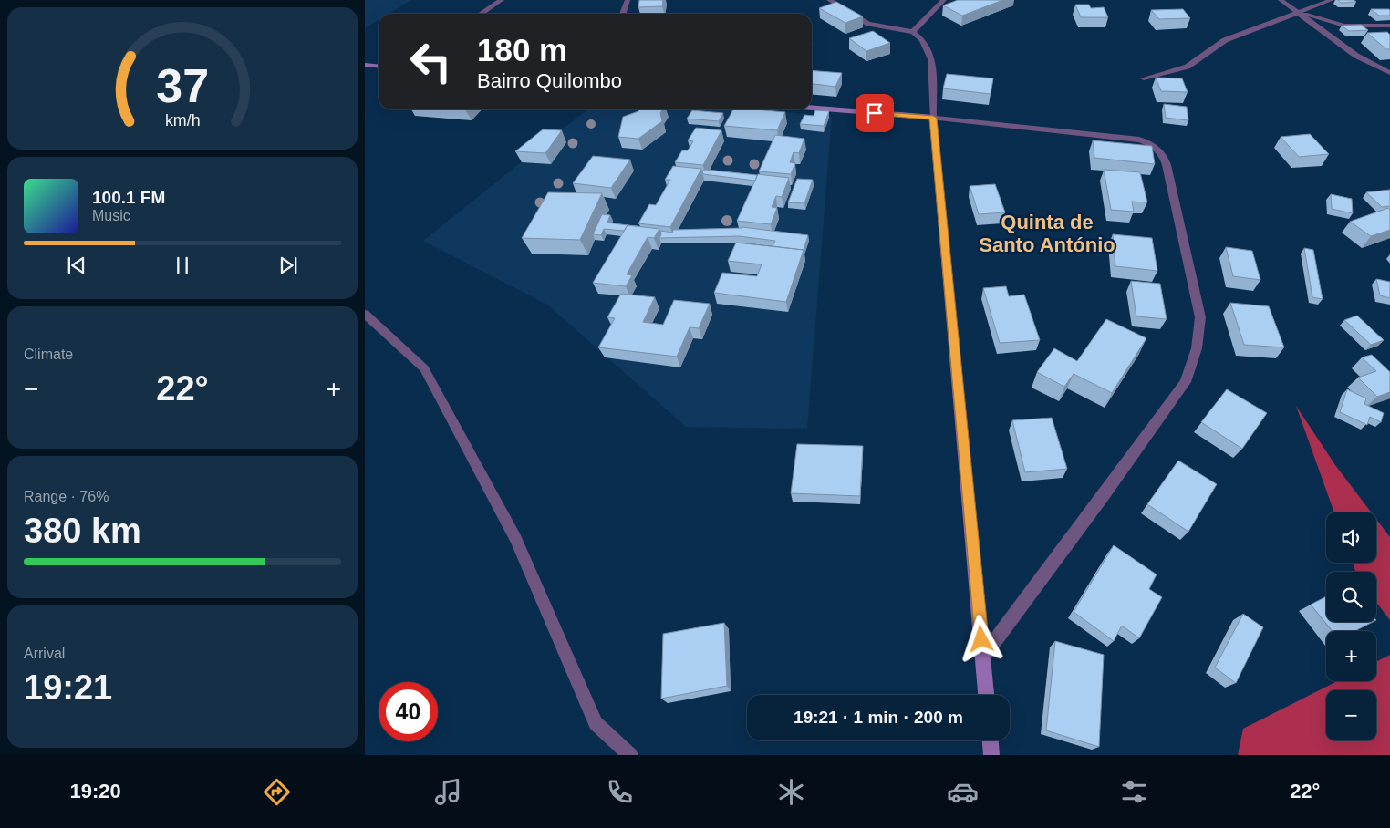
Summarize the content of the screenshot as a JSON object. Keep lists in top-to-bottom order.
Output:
{
  "districts": ["Quinta de Santo António"],
  "page": {
    "turn": ["180 m", "Bairro Quilombo"],
    "song": ["100.1 FM", "Music"],
    "tile": [
      "Climate",
      ["Range · 76%", "380 km"],
      ["Arrival", "19:21"]
    ],
    "heat": ["−", "22°", "+"],
    "map_buttons": ["+", "−"],
    "limit": "40",
    "trip": "19:21 · 1 min · 200 m",
    "tabs": ["19:20", "22°"],
    "gauge": ["37", "km/h"]
  }
}
